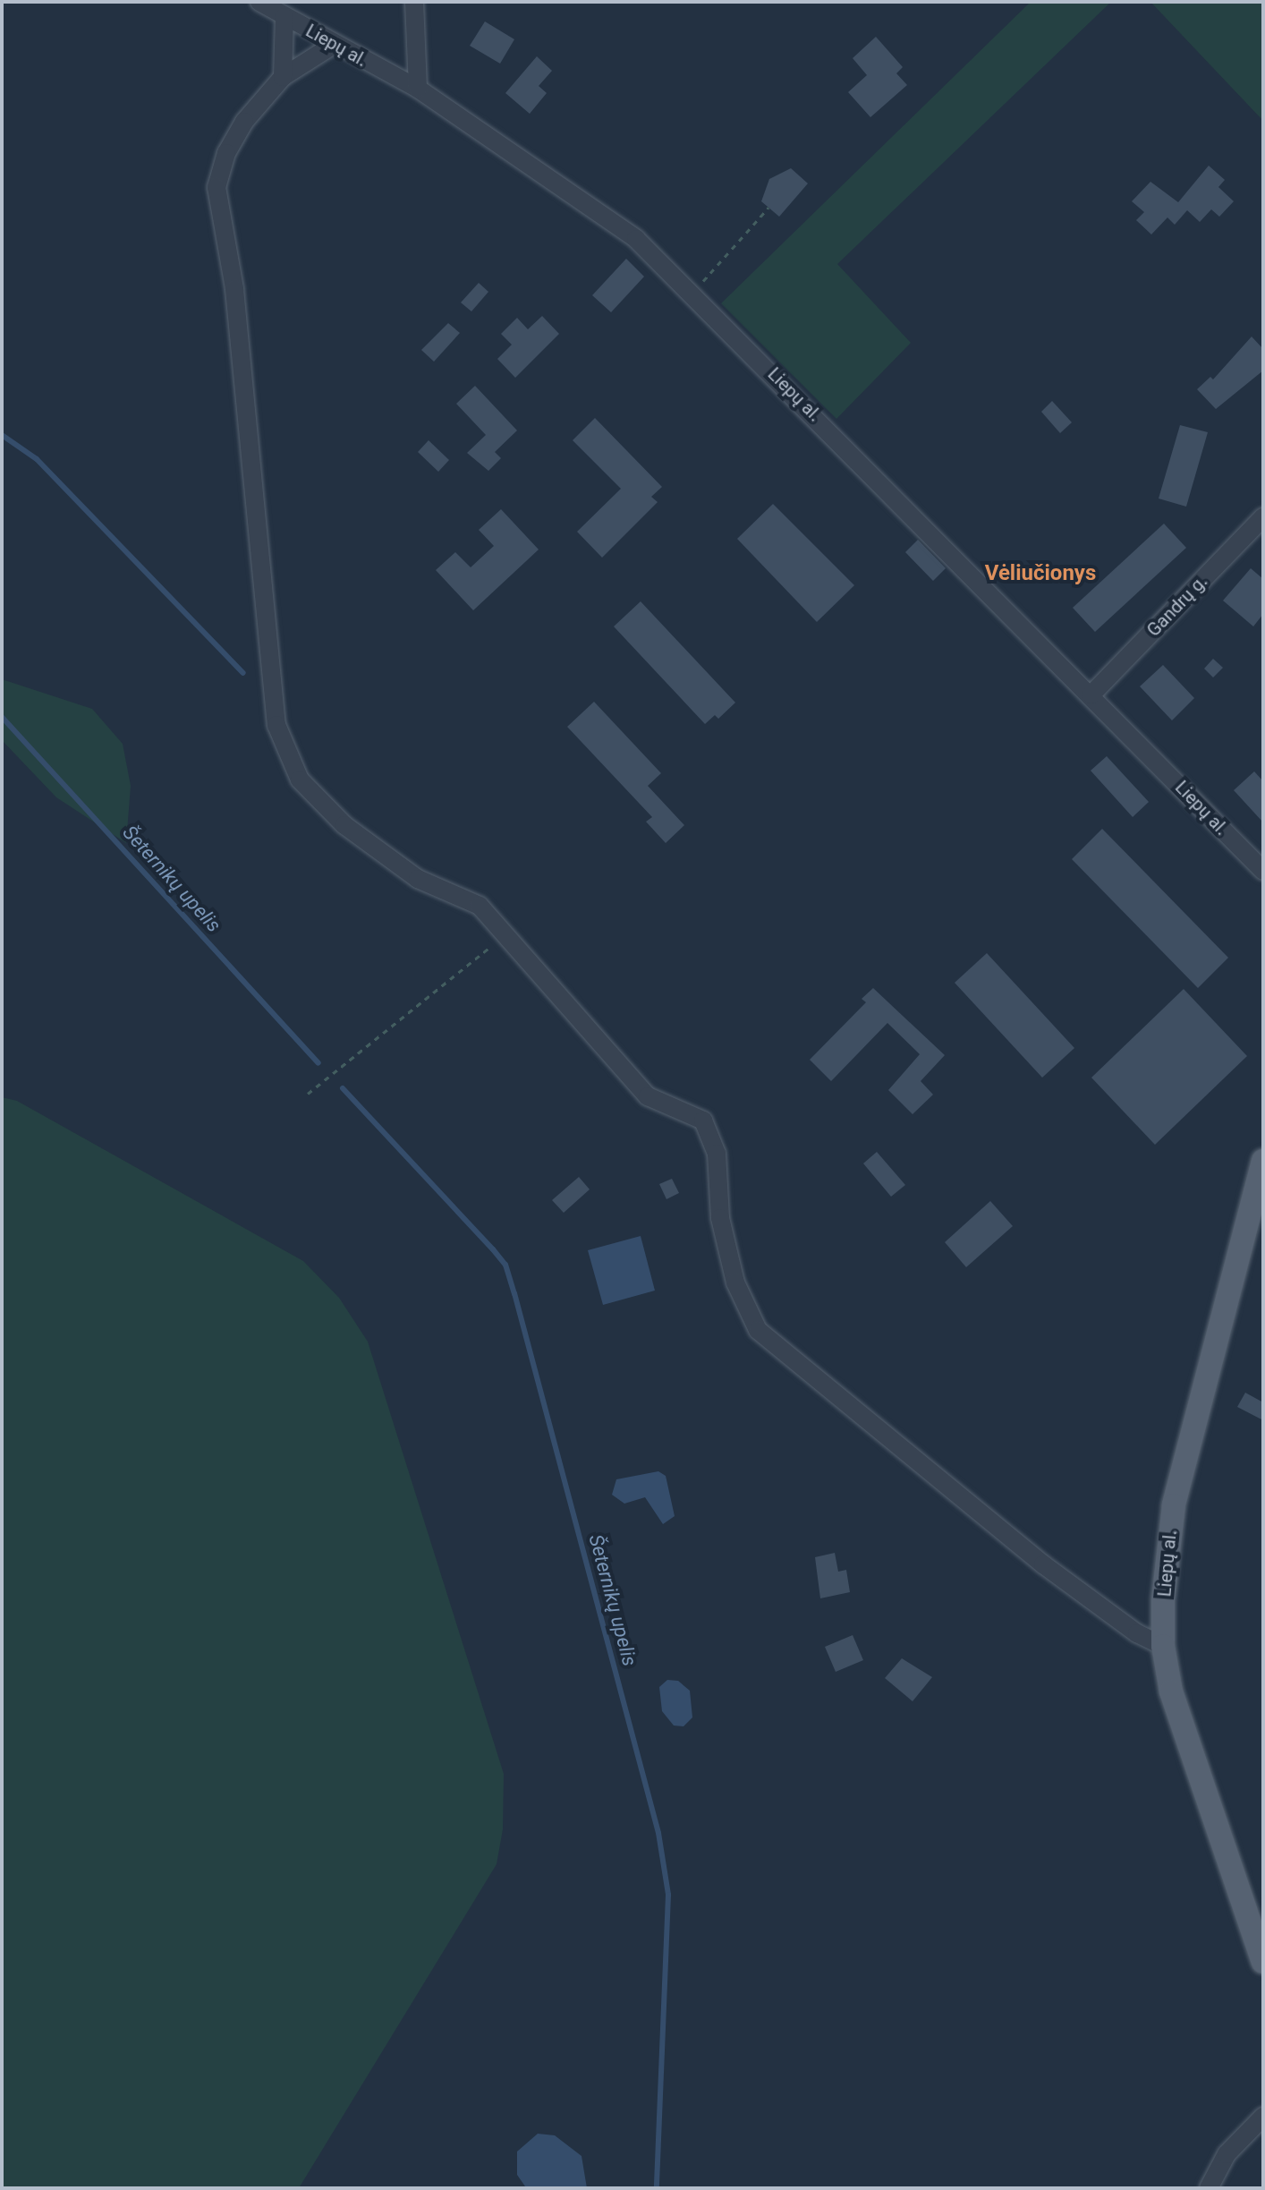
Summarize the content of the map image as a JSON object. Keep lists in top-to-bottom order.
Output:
{
  "streets": {
    "main road": ["Liepų al."],
    "street": ["Gandrų g."]
  },
  "crossings": [
    ["Liepų al.", "Gandrų g."]
  ],
  "districts": ["Vėliučionys"],
  "water": ["Šeternikų upelis"]
}
